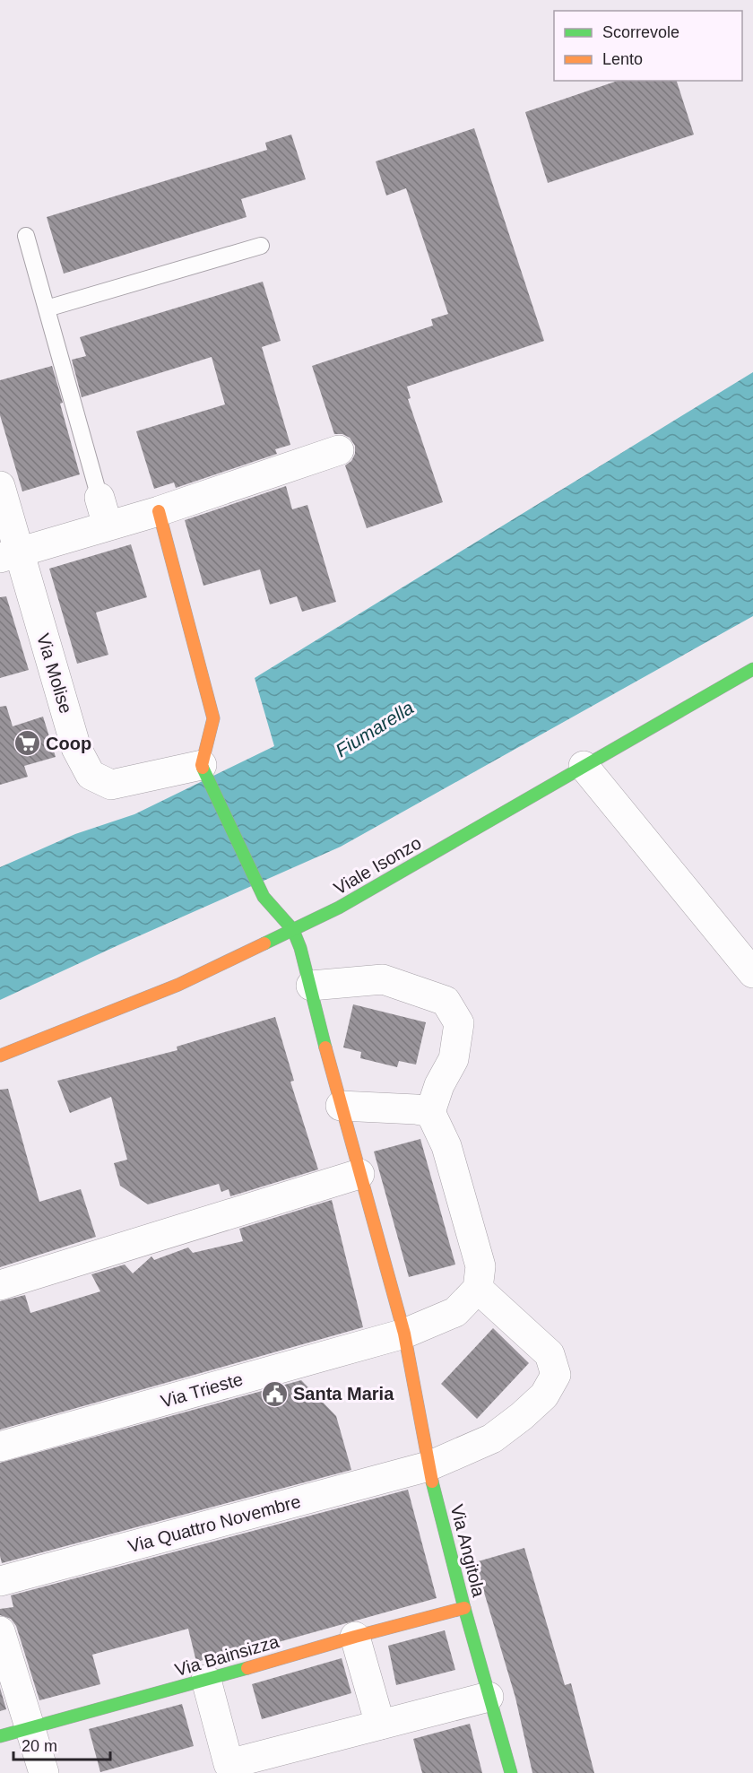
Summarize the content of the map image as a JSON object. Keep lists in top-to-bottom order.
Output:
{
  "streets": {
    "street": [
      "Via Molise",
      "Viale Isonzo",
      "Via Trieste",
      "Via Quattro Novembre",
      "Via Angitola",
      "Via Bainsizza"
    ]
  },
  "crossings": [
    ["Viale Isonzo", "Via Angitola"],
    ["Via Trieste", "Via Quattro Novembre"],
    ["Via Trieste", "Via Angitola"],
    ["Via Quattro Novembre", "Via Angitola"],
    ["Via Angitola", "Via Bainsizza"]
  ],
  "water": ["Fiumarella"],
  "places": {
    "supermarket": ["Coop"],
    "public building": ["Santa Maria"]
  },
  "legend": ["Scorrevole", "Lento"],
  "scale_bar": "20 m"
}
